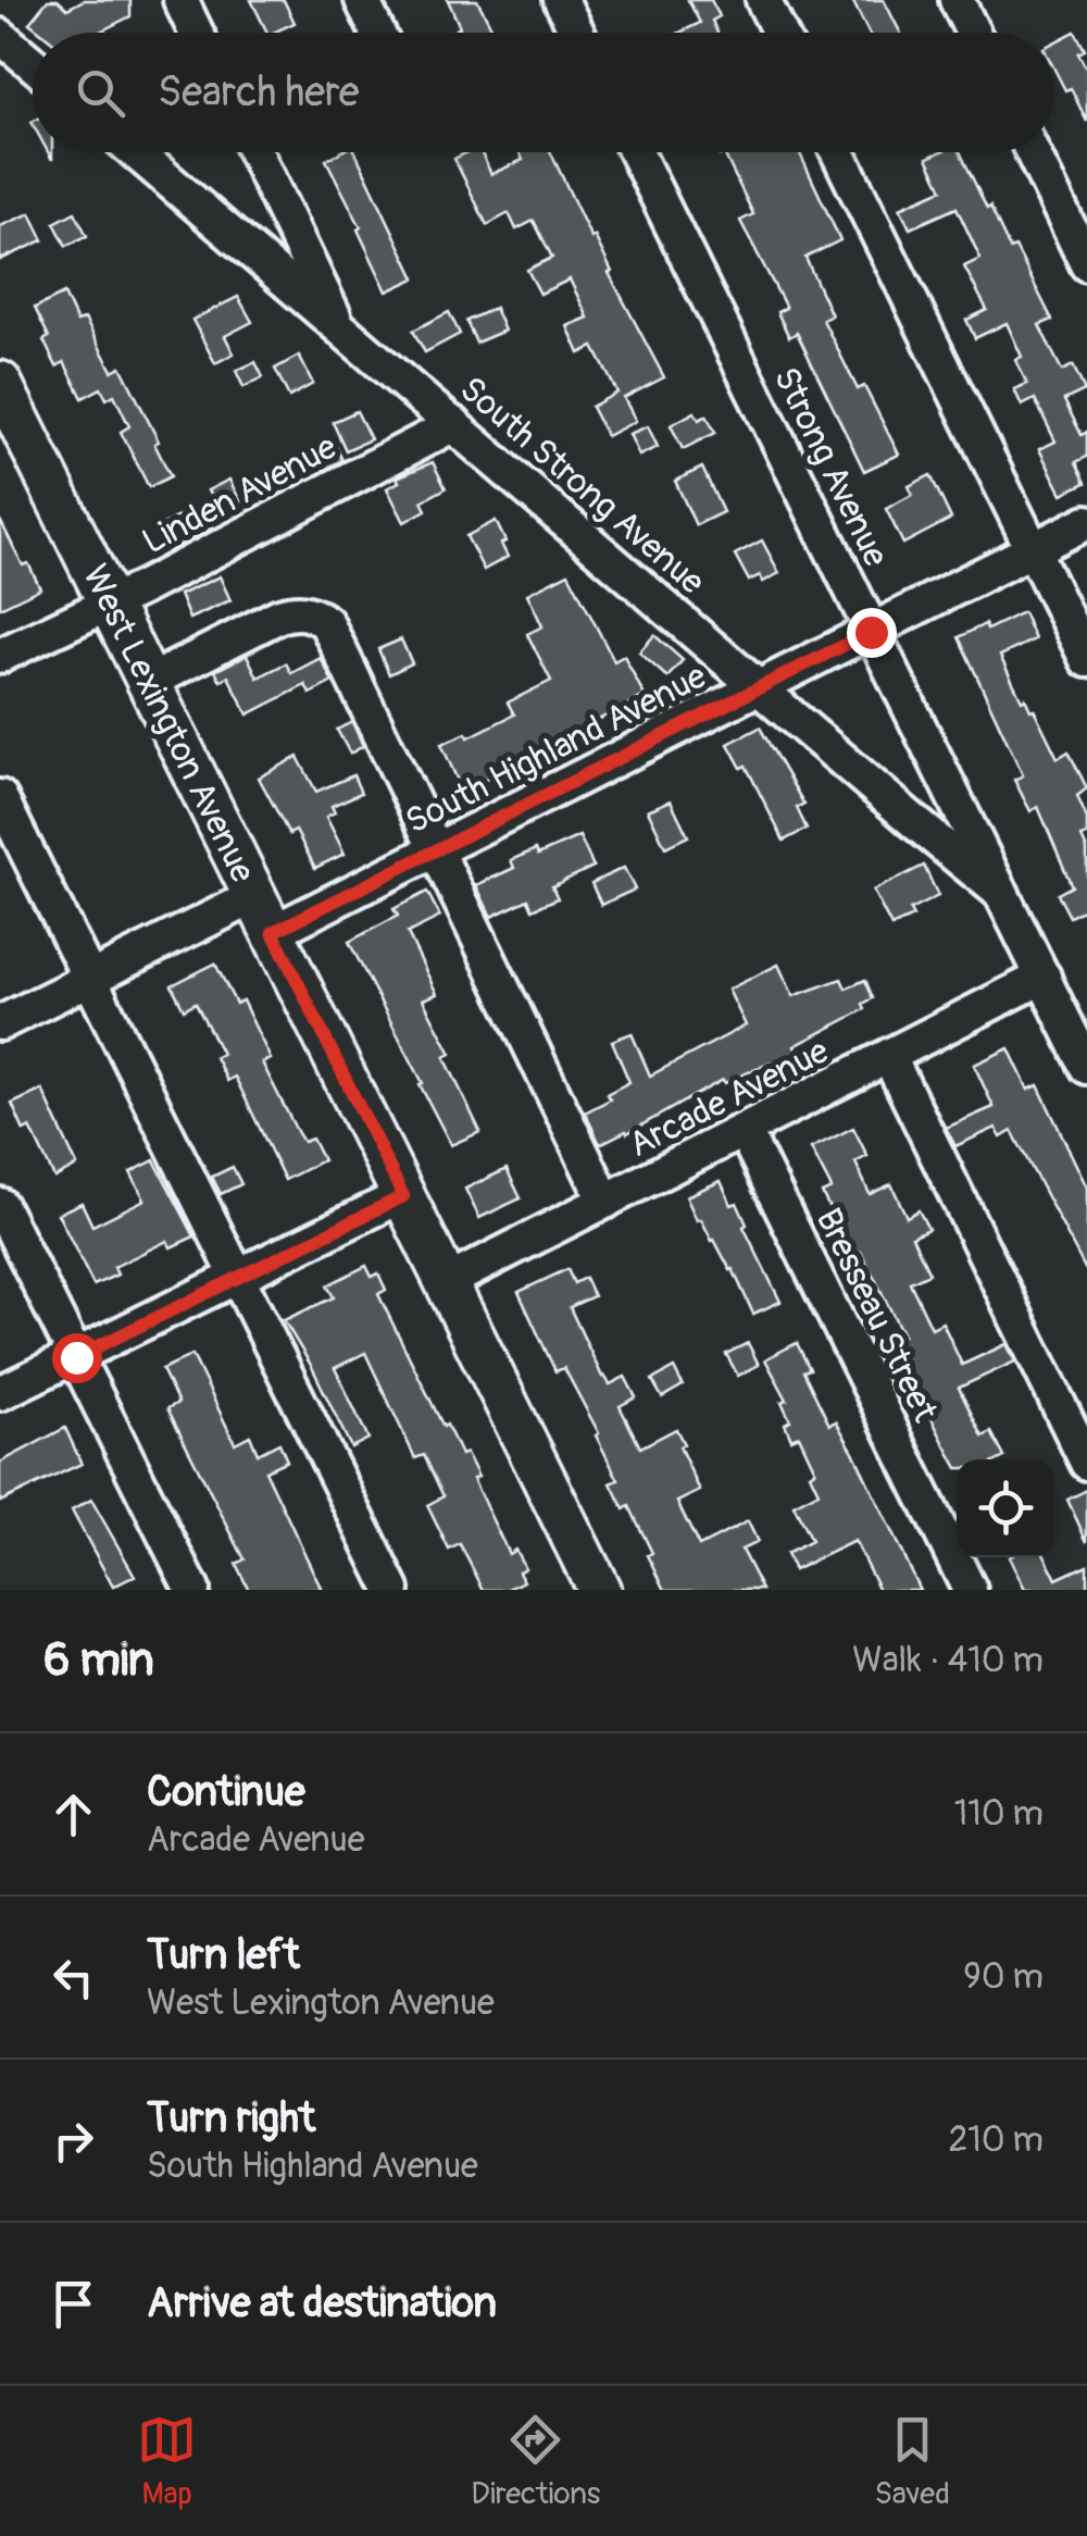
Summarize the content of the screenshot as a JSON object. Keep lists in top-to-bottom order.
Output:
{
  "streets": {
    "main road": ["West Lexington Avenue"],
    "street": [
      "Strong Avenue",
      "South Strong Avenue",
      "Linden Avenue",
      "South Highland Avenue",
      "Arcade Avenue",
      "Bresseau Street"
    ]
  },
  "crossings": [
    ["Strong Avenue", "South Strong Avenue"],
    ["Strong Avenue", "South Highland Avenue"],
    ["Strong Avenue", "Arcade Avenue"],
    ["South Strong Avenue", "Linden Avenue"],
    ["South Strong Avenue", "South Highland Avenue"],
    ["Linden Avenue", "West Lexington Avenue"],
    ["West Lexington Avenue", "South Highland Avenue"],
    ["West Lexington Avenue", "Arcade Avenue"],
    ["Arcade Avenue", "Bresseau Street"]
  ],
  "page": {
    "search": "Search here",
    "heading": ["6 min", "Walk · 410 m"],
    "list": [
      ["Continue", "Arcade Avenue", "110 m"],
      ["Turn left", "West Lexington Avenue", "90 m"],
      ["Turn right", "South Highland Avenue", "210 m"],
      "Arrive at destination"
    ],
    "nav": ["Map", "Directions", "Saved"]
  }
}
